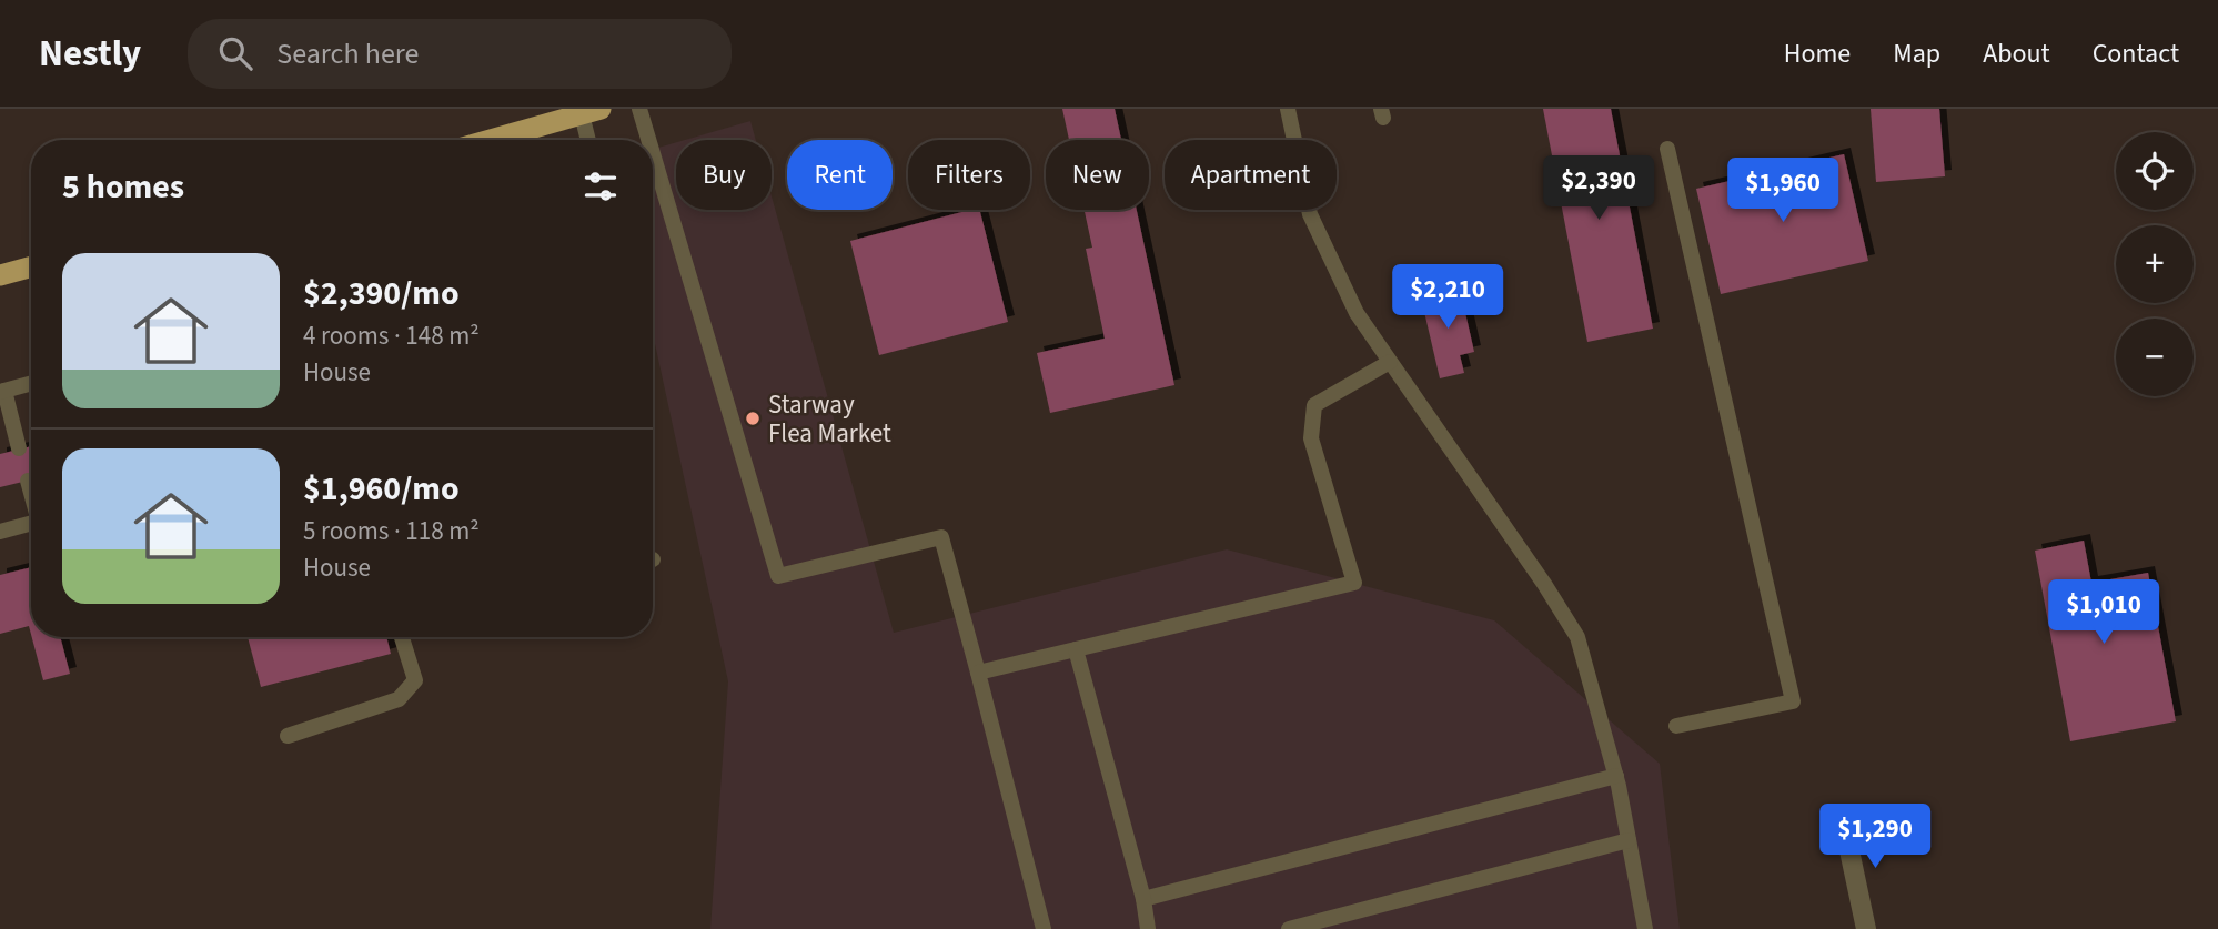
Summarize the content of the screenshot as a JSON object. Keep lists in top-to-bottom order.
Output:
{
  "places": ["Starway Flea Market"],
  "page": {
    "header": "Nestly",
    "search": "Search here",
    "nav": [
      "Home",
      "Map",
      "About",
      "Contact"
    ],
    "map_buttons": ["+", "−"],
    "chip": [
      "Buy",
      "Rent",
      "Filters",
      "New",
      "Apartment"
    ],
    "heading": "5 homes",
    "price": [
      "$2,390",
      "$1,960",
      "$2,210",
      "$1,010",
      "$1,290"
    ],
    "list": [
      {
        "name": "$2,390/mo",
        "note": "4 rooms · 148 m² · House"
      },
      {
        "name": "$1,960/mo",
        "note": "5 rooms · 118 m² · House"
      }
    ]
  }
}
